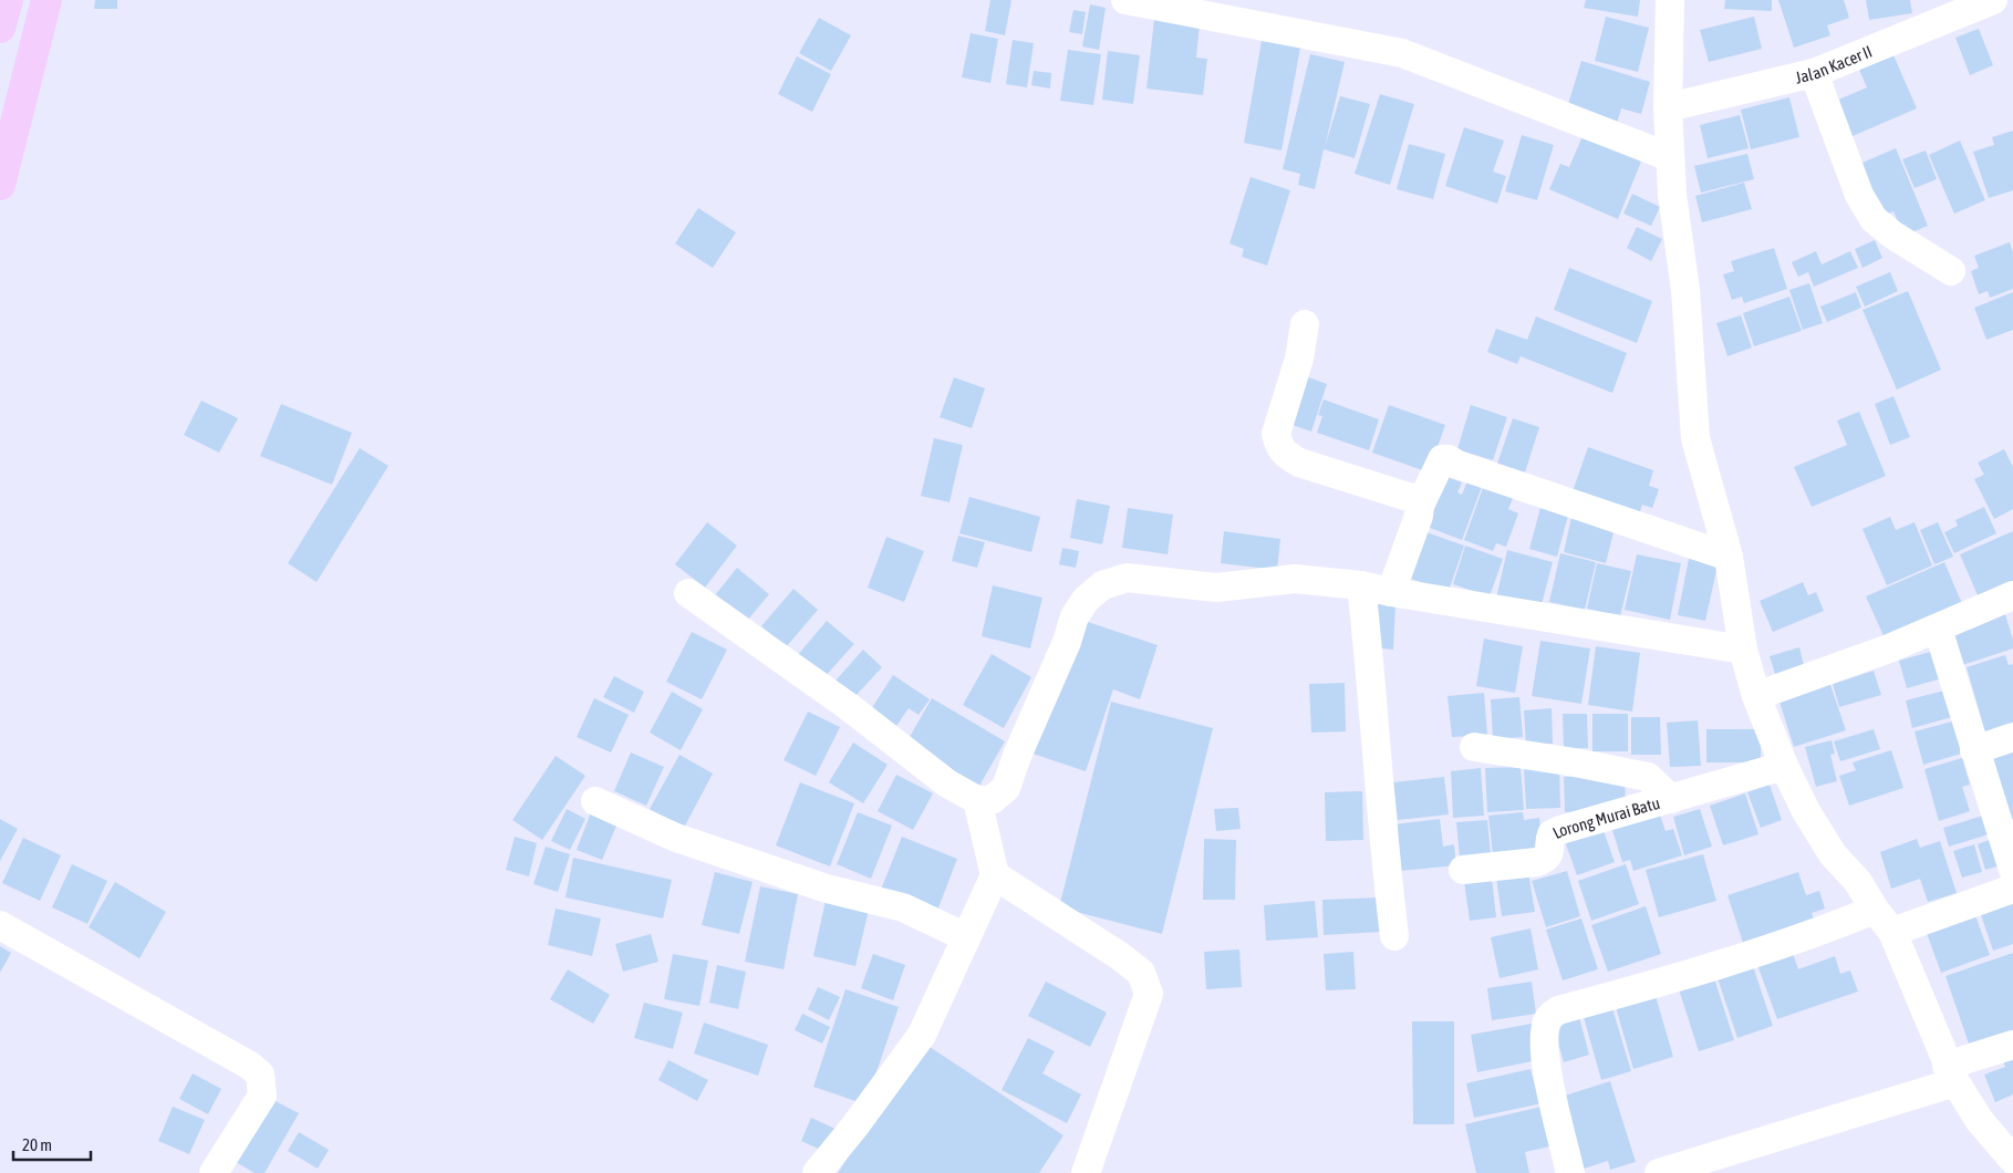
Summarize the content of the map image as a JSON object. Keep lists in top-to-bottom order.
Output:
{
  "streets": {
    "street": ["Jalan Kacer II", "Lorong Murai Batu"]
  },
  "scale_bar": "20 m"
}
